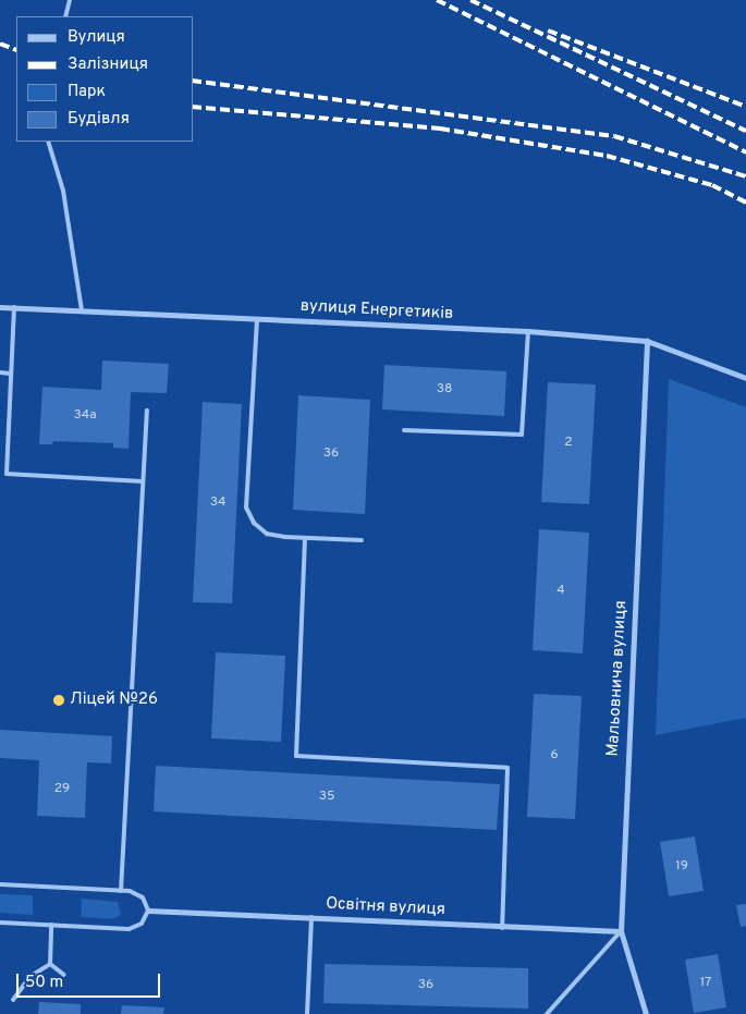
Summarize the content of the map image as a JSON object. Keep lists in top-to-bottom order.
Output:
{
  "streets": {
    "street": ["вулиця Енергетиків", "Мальовнича вулиця", "Освітня вулиця"]
  },
  "crossings": [
    ["вулиця Енергетиків", "Мальовнича вулиця"],
    ["Мальовнича вулиця", "Освітня вулиця"]
  ],
  "places": ["Ліцей №26"],
  "house_numbers": [
    "38",
    "34а",
    "2",
    "36",
    "34",
    "4",
    "6",
    "29",
    "35",
    "19",
    "17",
    "36"
  ],
  "legend": [
    "Вулиця",
    "Залізниця",
    "Парк",
    "Будівля"
  ],
  "scale_bar": "50 m"
}
